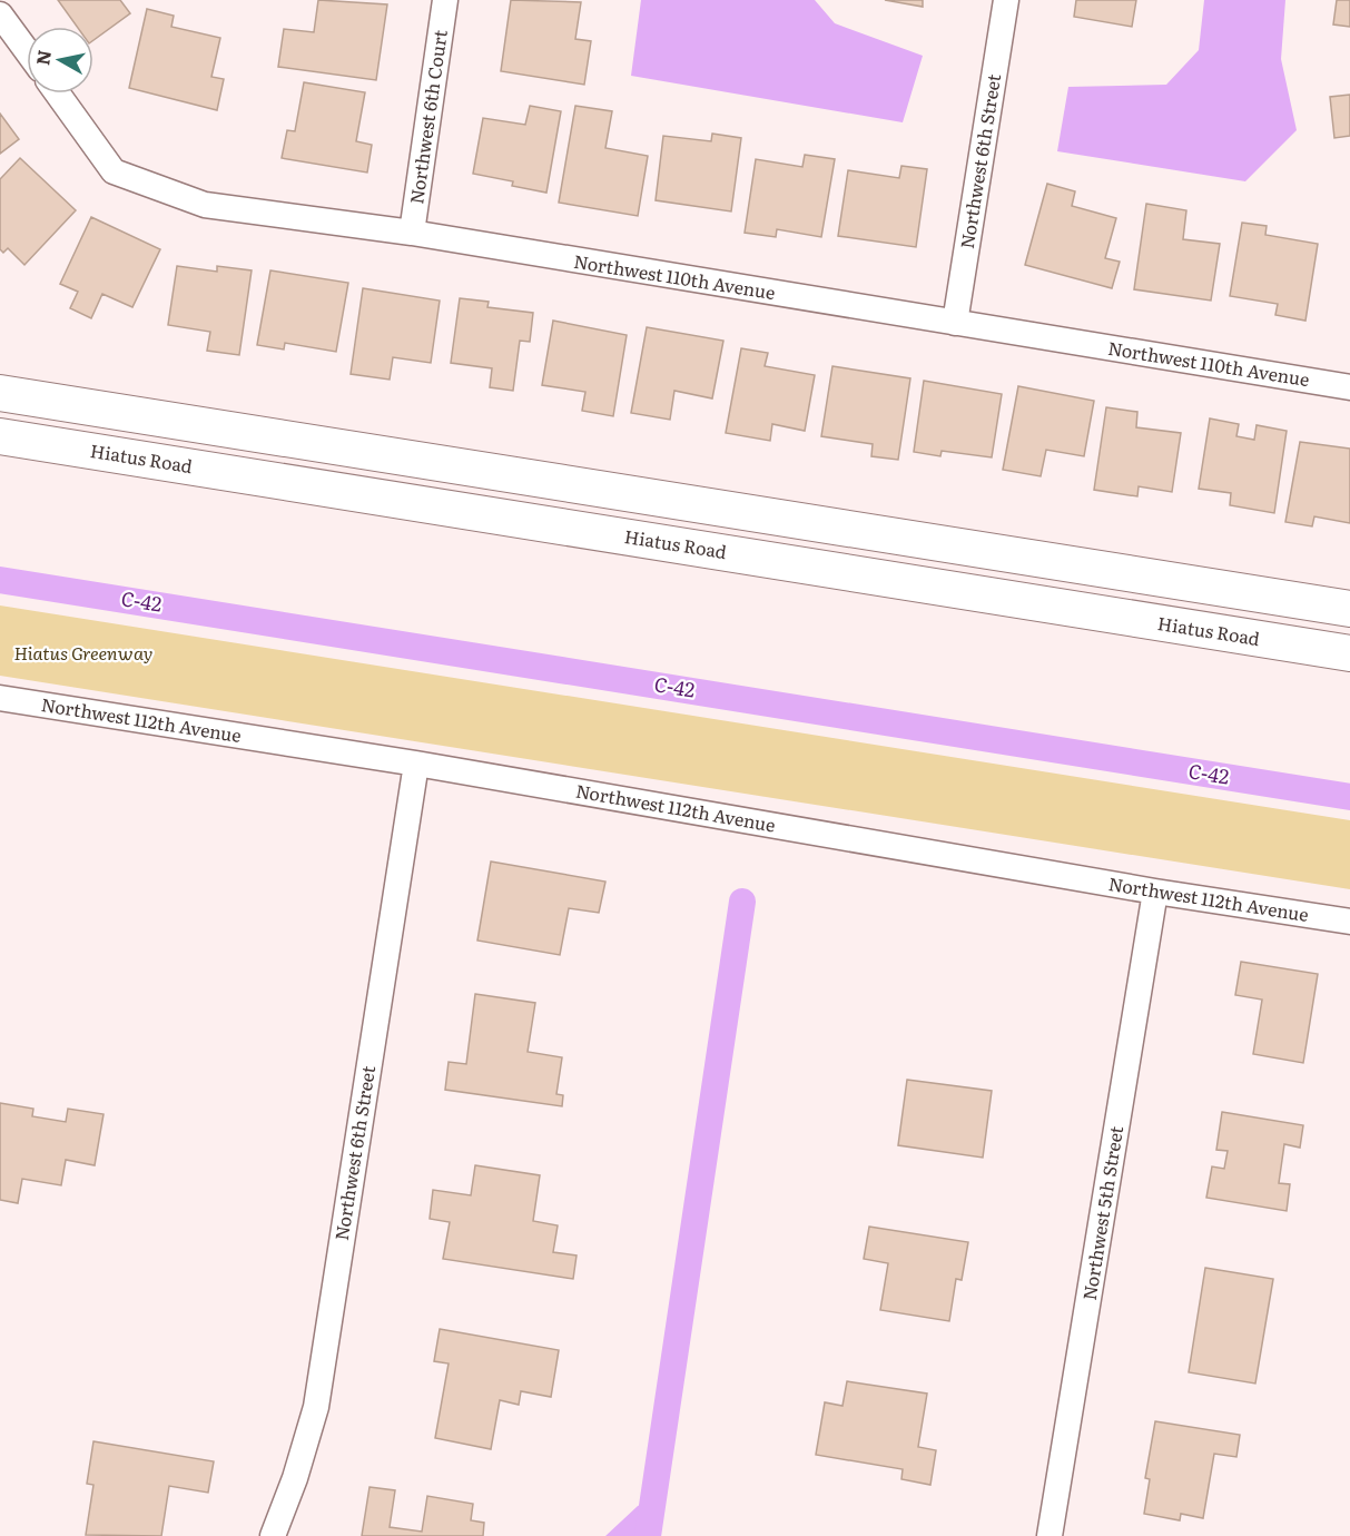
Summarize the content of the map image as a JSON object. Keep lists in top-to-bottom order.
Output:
{
  "streets": {
    "main road": ["Hiatus Road"],
    "street": [
      "Northwest 6th Court",
      "Northwest 6th Street",
      "Northwest 110th Avenue",
      "Northwest 112th Avenue",
      "Northwest 5th Street"
    ]
  },
  "crossings": [
    ["Northwest 6th Court", "Northwest 110th Avenue"],
    ["Northwest 6th Street", "Northwest 110th Avenue"],
    ["Northwest 6th Street", "Northwest 112th Avenue"],
    ["Northwest 112th Avenue", "Northwest 5th Street"]
  ],
  "water": ["C-42"],
  "parks": ["Hiatus Greenway"],
  "north": "left"
}
